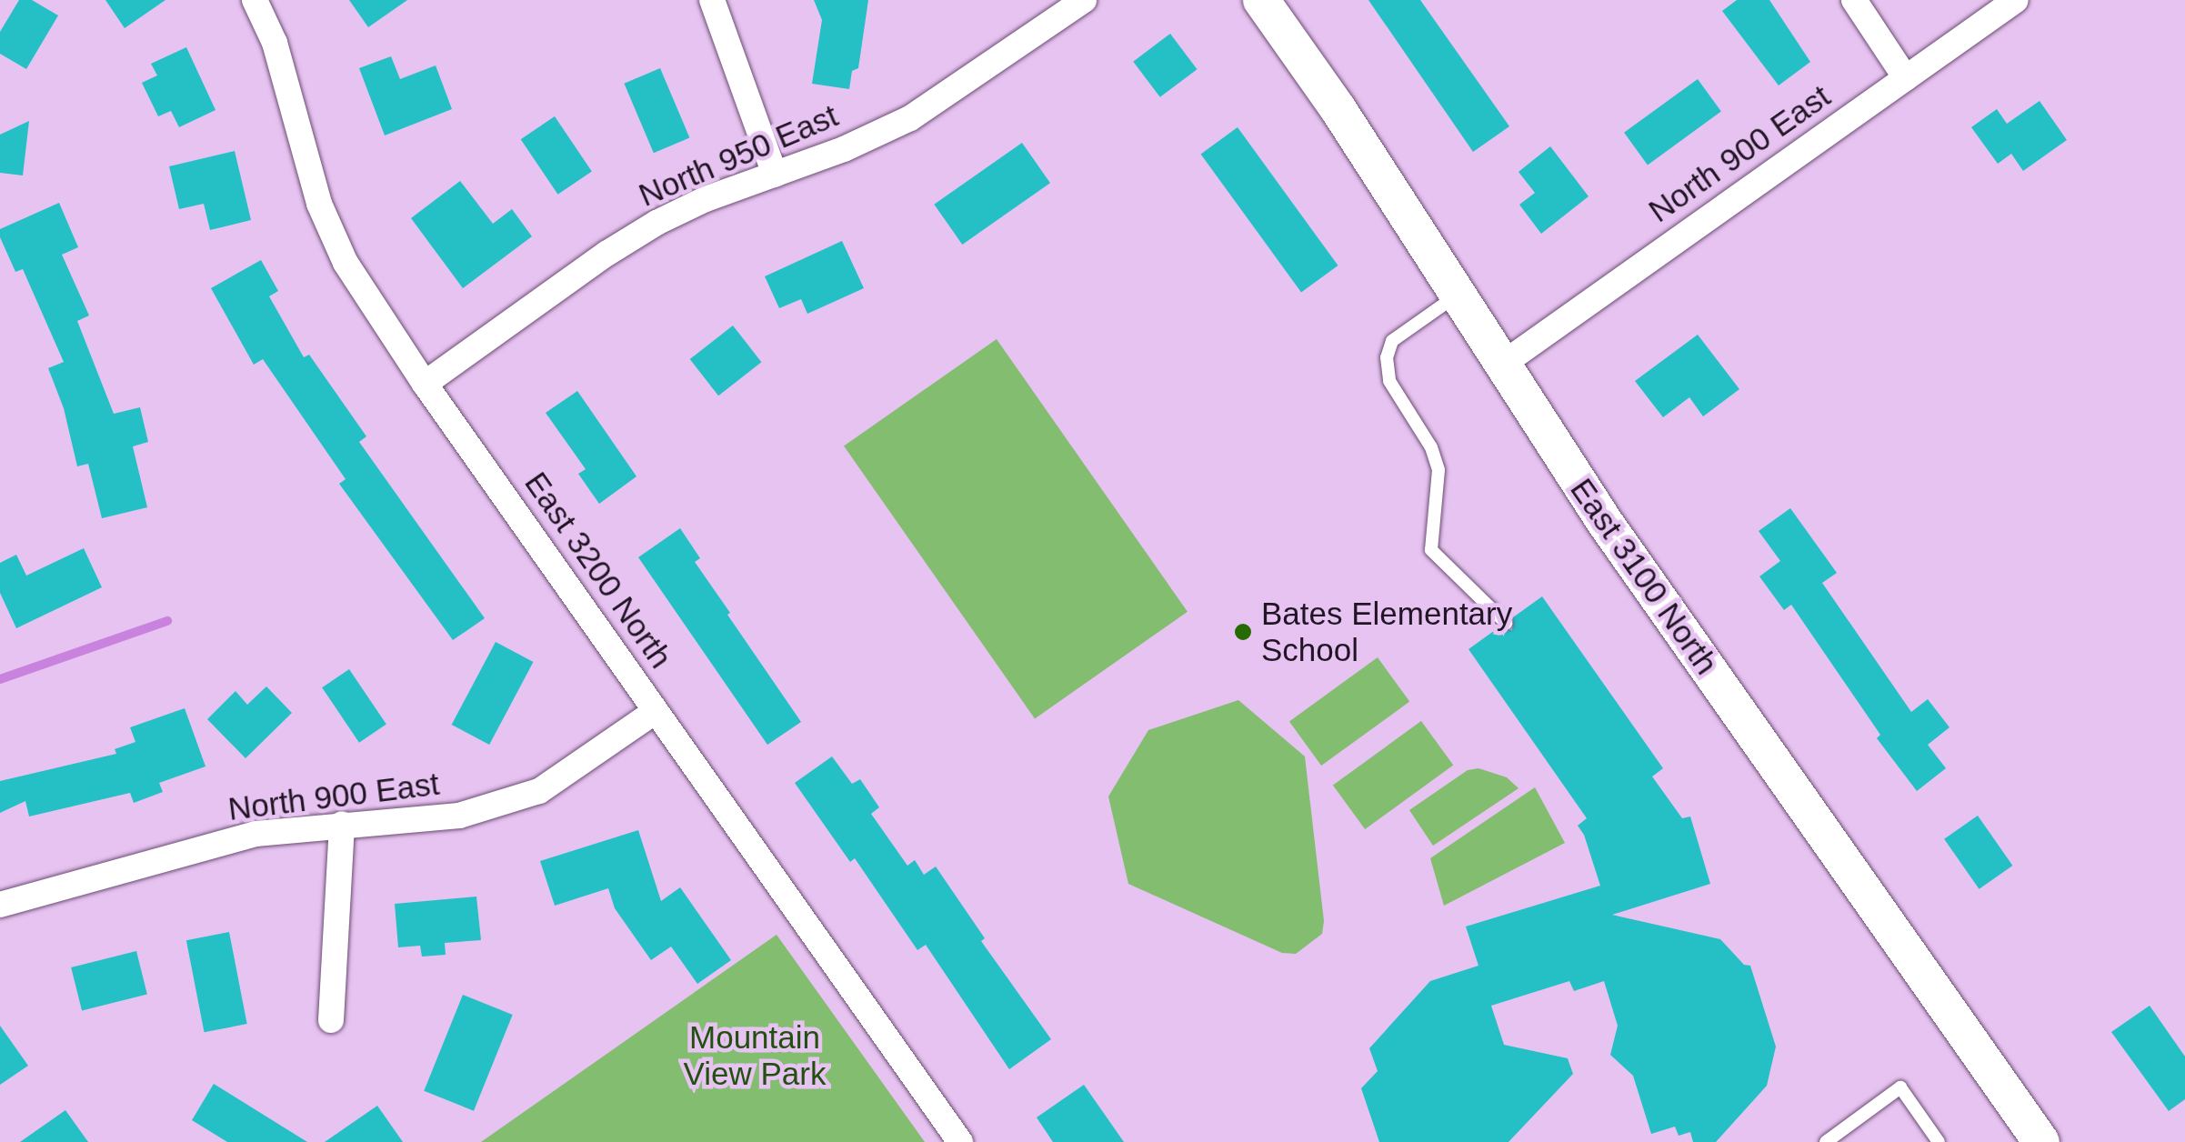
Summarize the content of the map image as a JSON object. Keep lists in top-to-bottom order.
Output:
{
  "streets": {
    "main road": ["East 3100 North"],
    "street": ["North 900 East", "North 950 East", "East 3200 North"]
  },
  "crossings": [
    ["North 900 East", "East 3200 North"],
    ["North 900 East", "East 3100 North"],
    ["North 950 East", "East 3200 North"]
  ],
  "parks": ["Mountain View Park"],
  "places": ["Bates Elementary School"]
}
